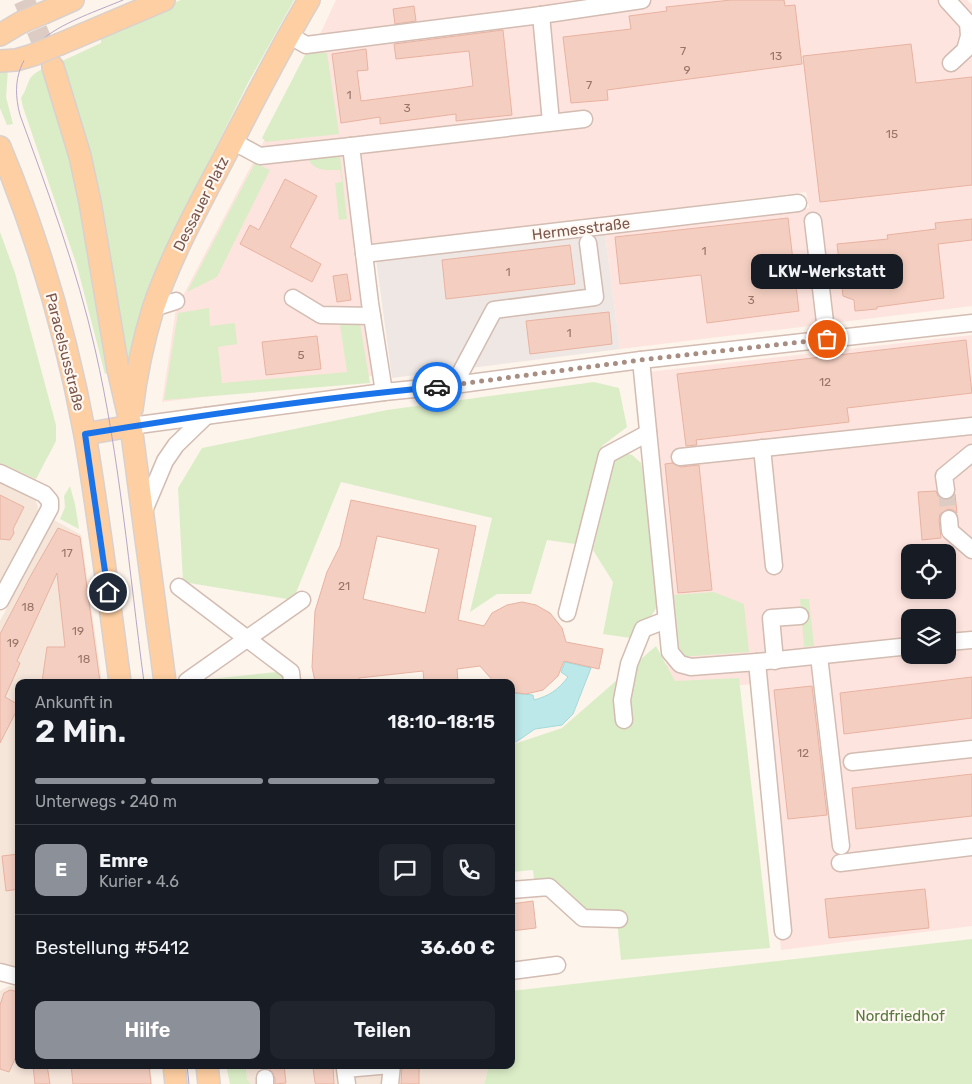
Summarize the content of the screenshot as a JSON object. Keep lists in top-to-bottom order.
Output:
{
  "streets": {
    "main road": ["Dessauer Platz", "Paracelsusstraße"],
    "street": ["Hermesstraße"]
  },
  "parks": ["Nordfriedhof"],
  "places": ["LKW-Werkstatt"],
  "house_numbers": [
    "7",
    "13",
    "9",
    "7",
    "1",
    "3",
    "15",
    "1",
    "1",
    "3",
    "1",
    "5",
    "12",
    "17",
    "21",
    "18",
    "19",
    "19",
    "18",
    "12"
  ],
  "page": {
    "bubble": "LKW-Werkstatt",
    "heading": ["2 Min.", "Ankunft in", "18:10–18:15"],
    "panel": [
      "Emre",
      "Kurier · 4.6",
      "Bestellung #5412",
      "36.60 €"
    ],
    "bar": "Unterwegs · 240 m",
    "round": "E",
    "buttons": ["Hilfe", "Teilen"]
  }
}
